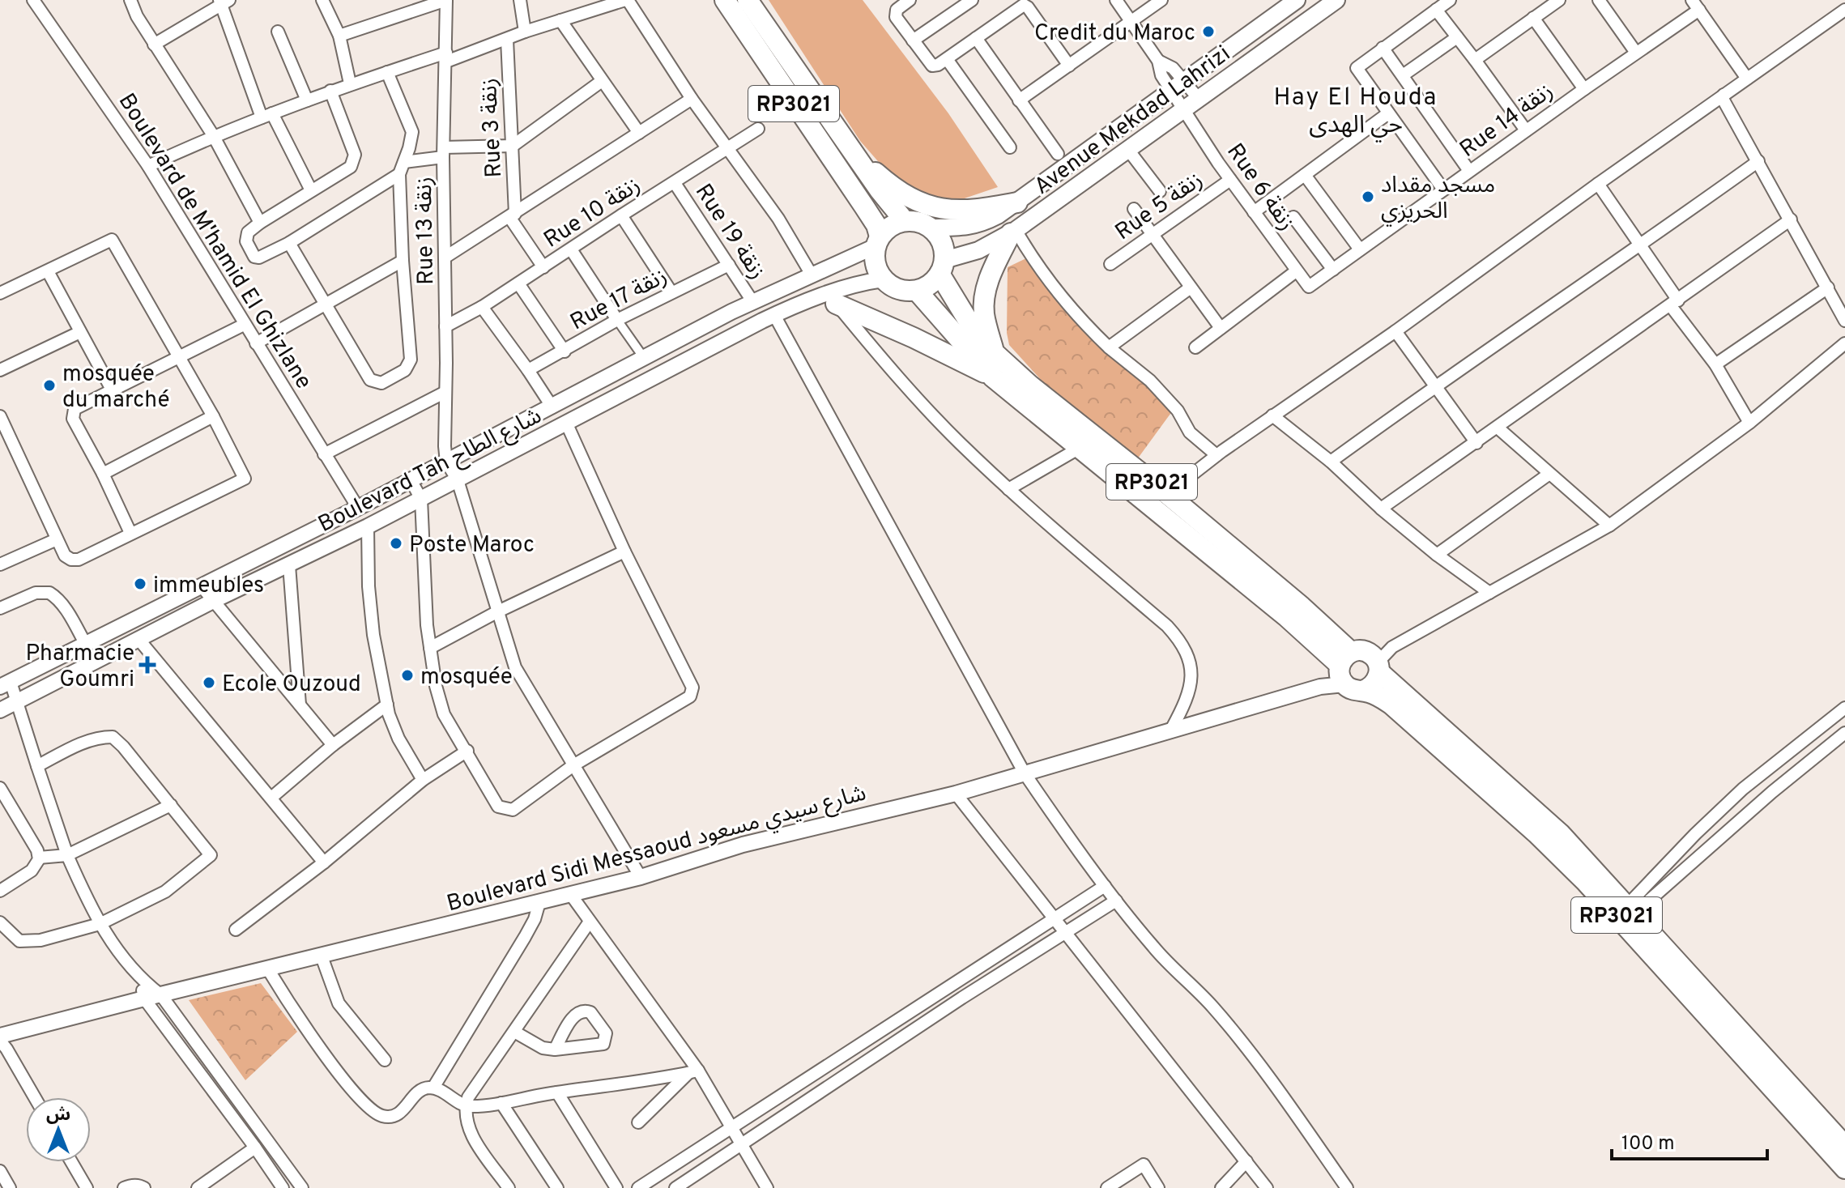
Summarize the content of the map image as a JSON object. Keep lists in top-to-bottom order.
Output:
{
  "streets": {
    "highway": ["RP3021"],
    "main road": ["Avenue Mekdad Lahrizi"],
    "street": [
      "Rue 14 زنقة",
      "Rue 3 زنقة",
      "Rue 6 زنقة",
      "Rue 5 زنقة",
      "Rue 10 زنقة",
      "Rue 13 زنقة",
      "Rue 19 زنقة",
      "Boulevard de M'hamid El Ghizlane",
      "Rue 17 زنقة",
      "Boulevard Tah شارع الطاح",
      "Boulevard Sidi Messaoud شارع سيدي مسعود"
    ]
  },
  "crossings": [
    ["RP3021", "Avenue Mekdad Lahrizi"],
    ["RP3021", "Boulevard Tah شارع الطاح"],
    ["RP3021", "Boulevard Sidi Messaoud شارع سيدي مسعود"],
    ["Avenue Mekdad Lahrizi", "Rue 6 زنقة"],
    ["Avenue Mekdad Lahrizi", "Boulevard Tah شارع الطاح"],
    ["Rue 14 زنقة", "Rue 6 زنقة"],
    ["Rue 6 زنقة", "Rue 5 زنقة"],
    ["Rue 10 زنقة", "Rue 13 زنقة"],
    ["Rue 10 زنقة", "Rue 19 زنقة"],
    ["Rue 13 زنقة", "Boulevard Tah شارع الطاح"],
    ["Rue 19 زنقة", "Rue 17 زنقة"],
    ["Rue 19 زنقة", "Boulevard Tah شارع الطاح"],
    ["Boulevard de M'hamid El Ghizlane", "Boulevard Tah شارع الطاح"]
  ],
  "districts": ["Hay El Houda حي الهدى"],
  "places": {
    "other": [
      "Credit du Maroc",
      "مسجد مقداد الحريزي",
      "mosquée du marché",
      "Poste Maroc",
      "immeubles",
      "mosquée",
      "Ecole Ouzoud"
    ],
    "health": ["Pharmacie Goumri"]
  },
  "scale_bar": "100 m",
  "north": "top"
}
